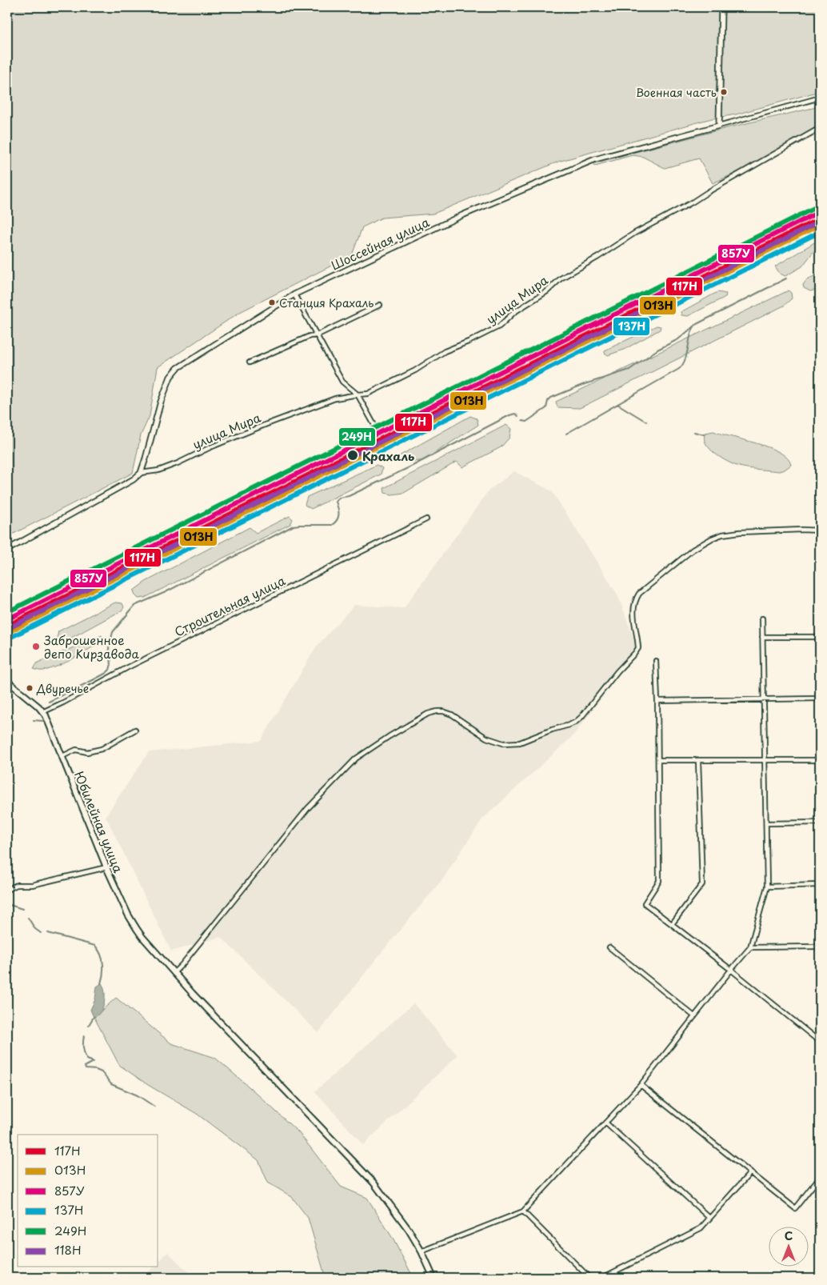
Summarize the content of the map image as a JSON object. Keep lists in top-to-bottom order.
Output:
{
  "streets": {
    "main road": ["Юбилейная улица"],
    "street": ["Шоссейная улица", "улица Мира", "Строительная улица"]
  },
  "crossings": [
    ["Шоссейная улица", "улица Мира"],
    ["Строительная улица", "Юбилейная улица"]
  ],
  "places": [
    "Военная часть",
    "Станция Крахаль",
    "Крахаль",
    "Заброшенное депо Кирзавода",
    "Двуречье"
  ],
  "lines": [
    "transit line 249Н",
    "transit line 857У",
    "transit line 117Н",
    "transit line 118Н",
    "transit line 013Н",
    "transit line 137Н"
  ],
  "legend": [
    "117Н",
    "013Н",
    "857У",
    "137Н",
    "249Н",
    "118Н"
  ],
  "north": "top"
}
